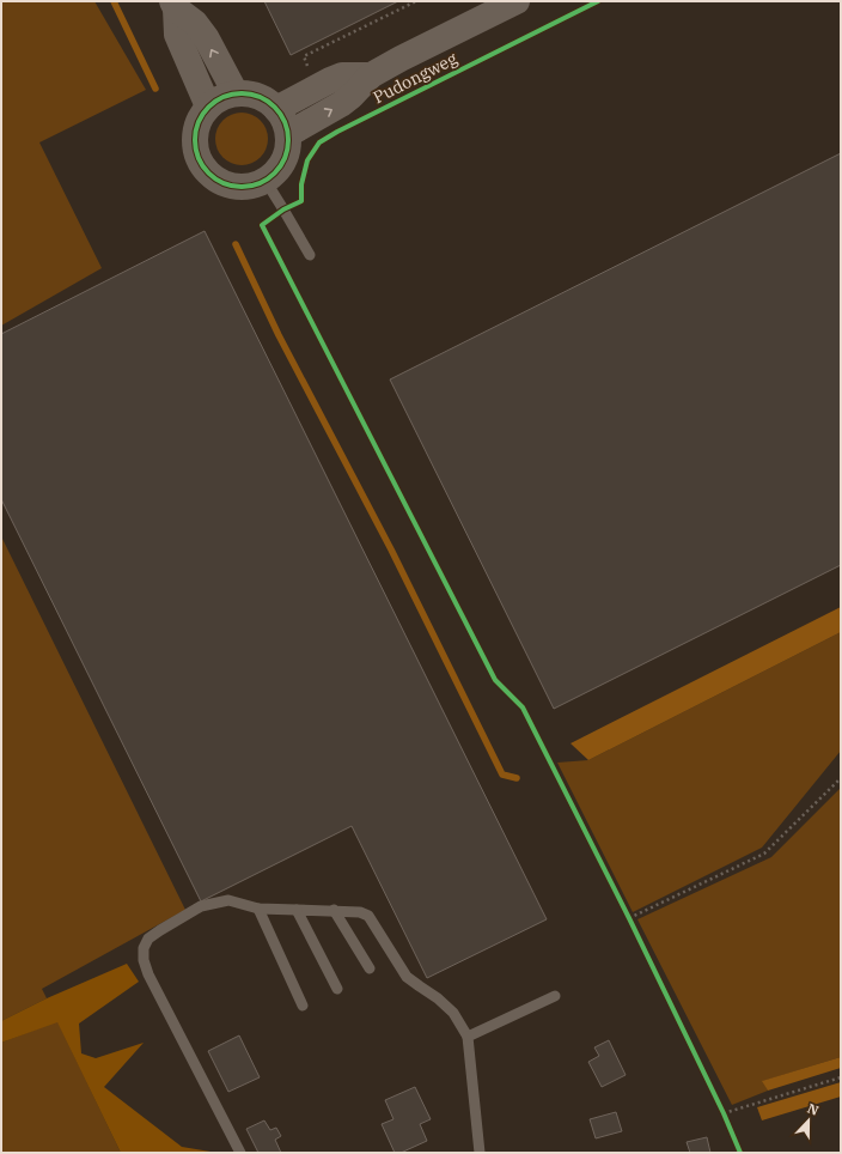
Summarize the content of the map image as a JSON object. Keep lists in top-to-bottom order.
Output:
{
  "streets": {
    "street": ["Pudongweg"]
  },
  "north": "top"
}
